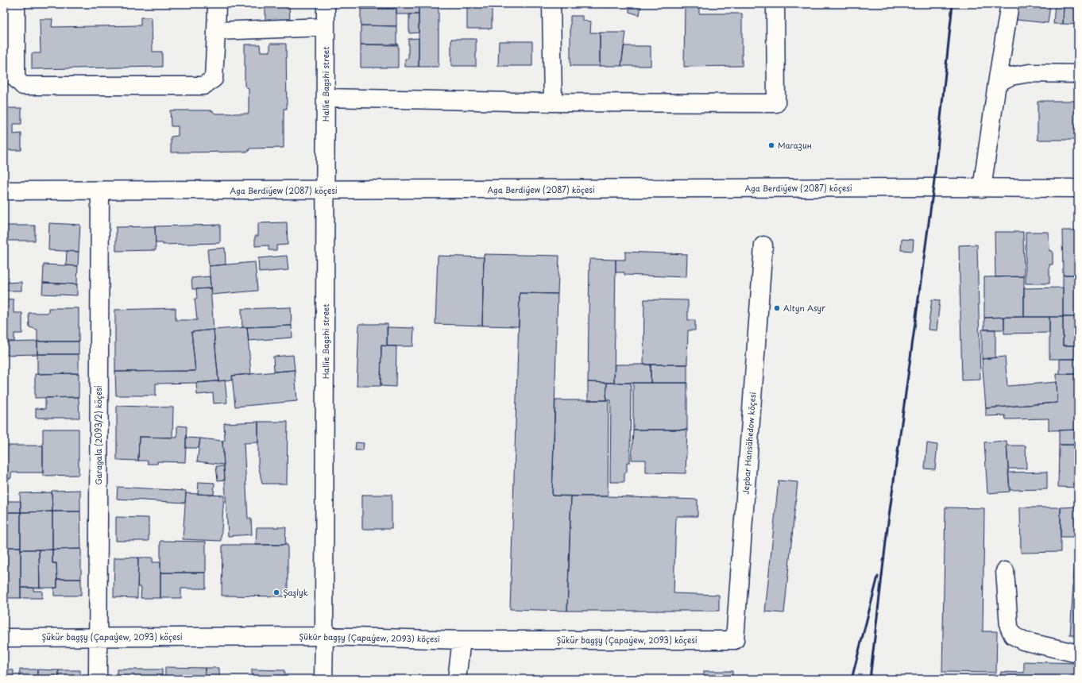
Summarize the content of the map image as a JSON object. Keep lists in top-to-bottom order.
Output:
{
  "streets": {
    "street": [
      "Hallie Bagshi street",
      "Aga Berdiýew (2087) köçesi",
      "Garagala (2093/2) köçesi",
      "Jepbar Hansähedow köçesi",
      "Şükür bagşy (Çapaýew, 2093) köçesi"
    ]
  },
  "crossings": [
    ["Hallie Bagshi street", "Aga Berdiýew (2087) köçesi"],
    ["Hallie Bagshi street", "Şükür bagşy (Çapaýew, 2093) köçesi"],
    ["Aga Berdiýew (2087) köçesi", "Garagala (2093/2) köçesi"],
    ["Garagala (2093/2) köçesi", "Şükür bagşy (Çapaýew, 2093) köçesi"],
    ["Jepbar Hansähedow köçesi", "Şükür bagşy (Çapaýew, 2093) köçesi"]
  ],
  "places": ["Магазин", "Altyn Asyr", "Şaşlyk"]
}
